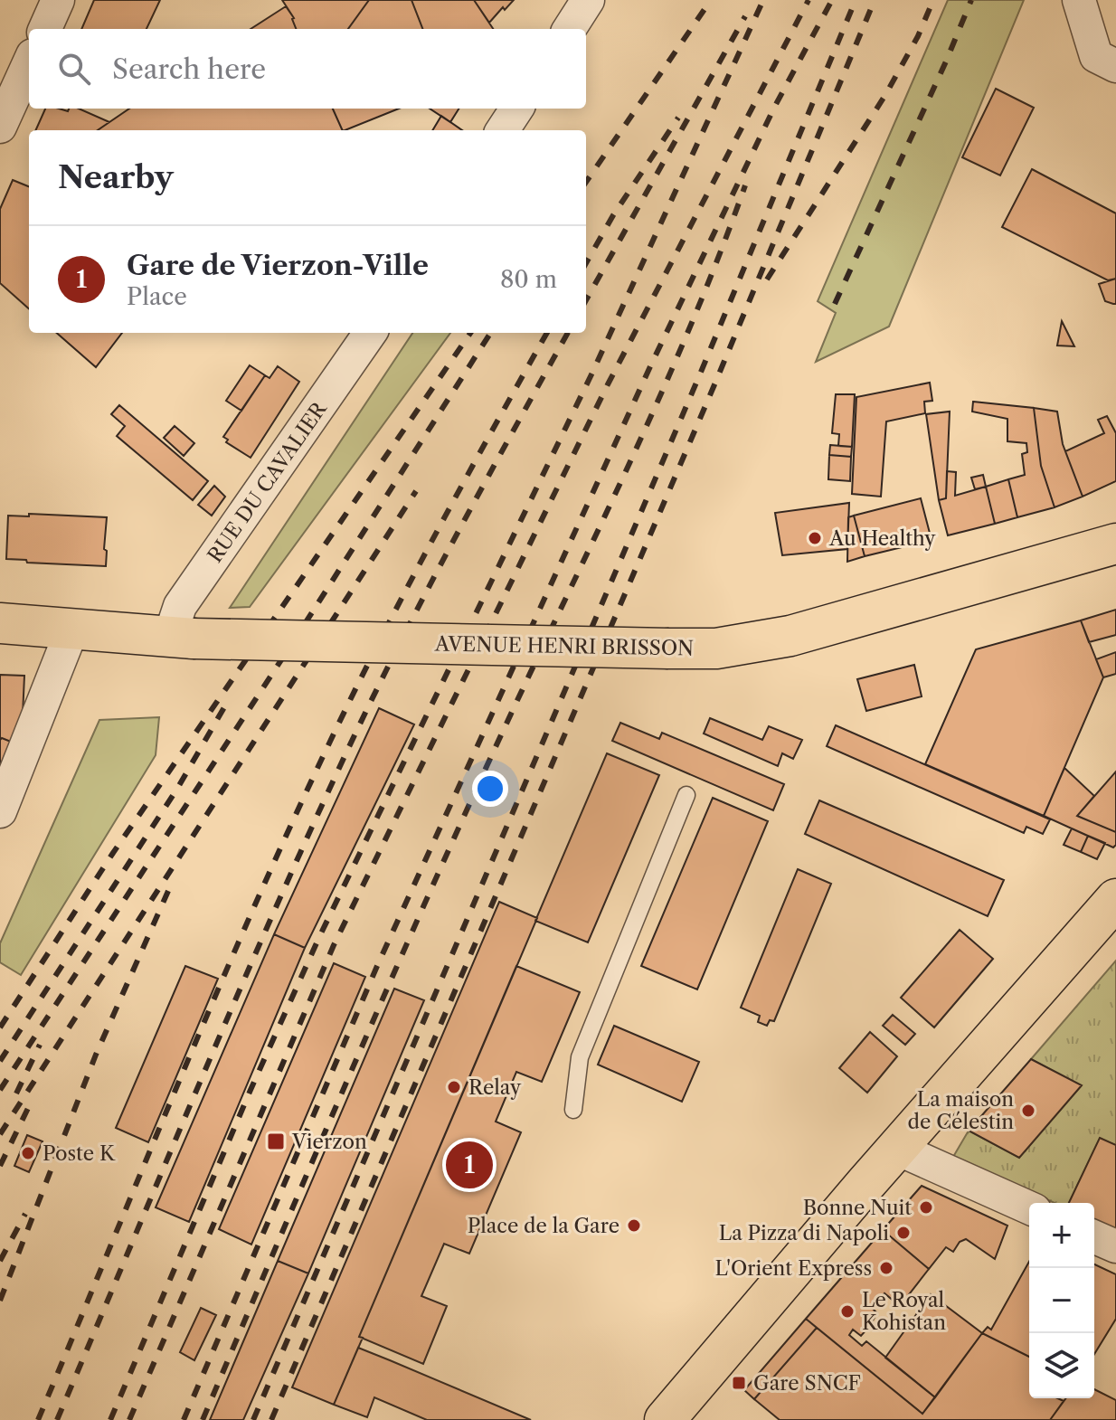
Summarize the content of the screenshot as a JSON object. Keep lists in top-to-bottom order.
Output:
{
  "streets": {
    "main road": ["AVENUE HENRI BRISSON"],
    "street": ["RUE DU CAVALIER"]
  },
  "crossings": [
    ["RUE DU CAVALIER", "AVENUE HENRI BRISSON"]
  ],
  "places": {
    "other": [
      "Au Healthy",
      "Relay",
      "La maison de Célestin",
      "Poste K",
      "Bonne Nuit",
      "Place de la Gare",
      "La Pizza di Napoli",
      "L'Orient Express",
      "Le Royal Kohistan"
    ],
    "transit": ["Vierzon", "Gare SNCF"]
  },
  "page": {
    "search": "Search here",
    "heading": "Nearby",
    "list": [
      {
        "mark": "1",
        "name": "Gare de Vierzon-Ville",
        "note": "Place",
        "value": "80 m"
      }
    ],
    "pins": "1",
    "map_buttons": ["+", "−"]
  }
}
